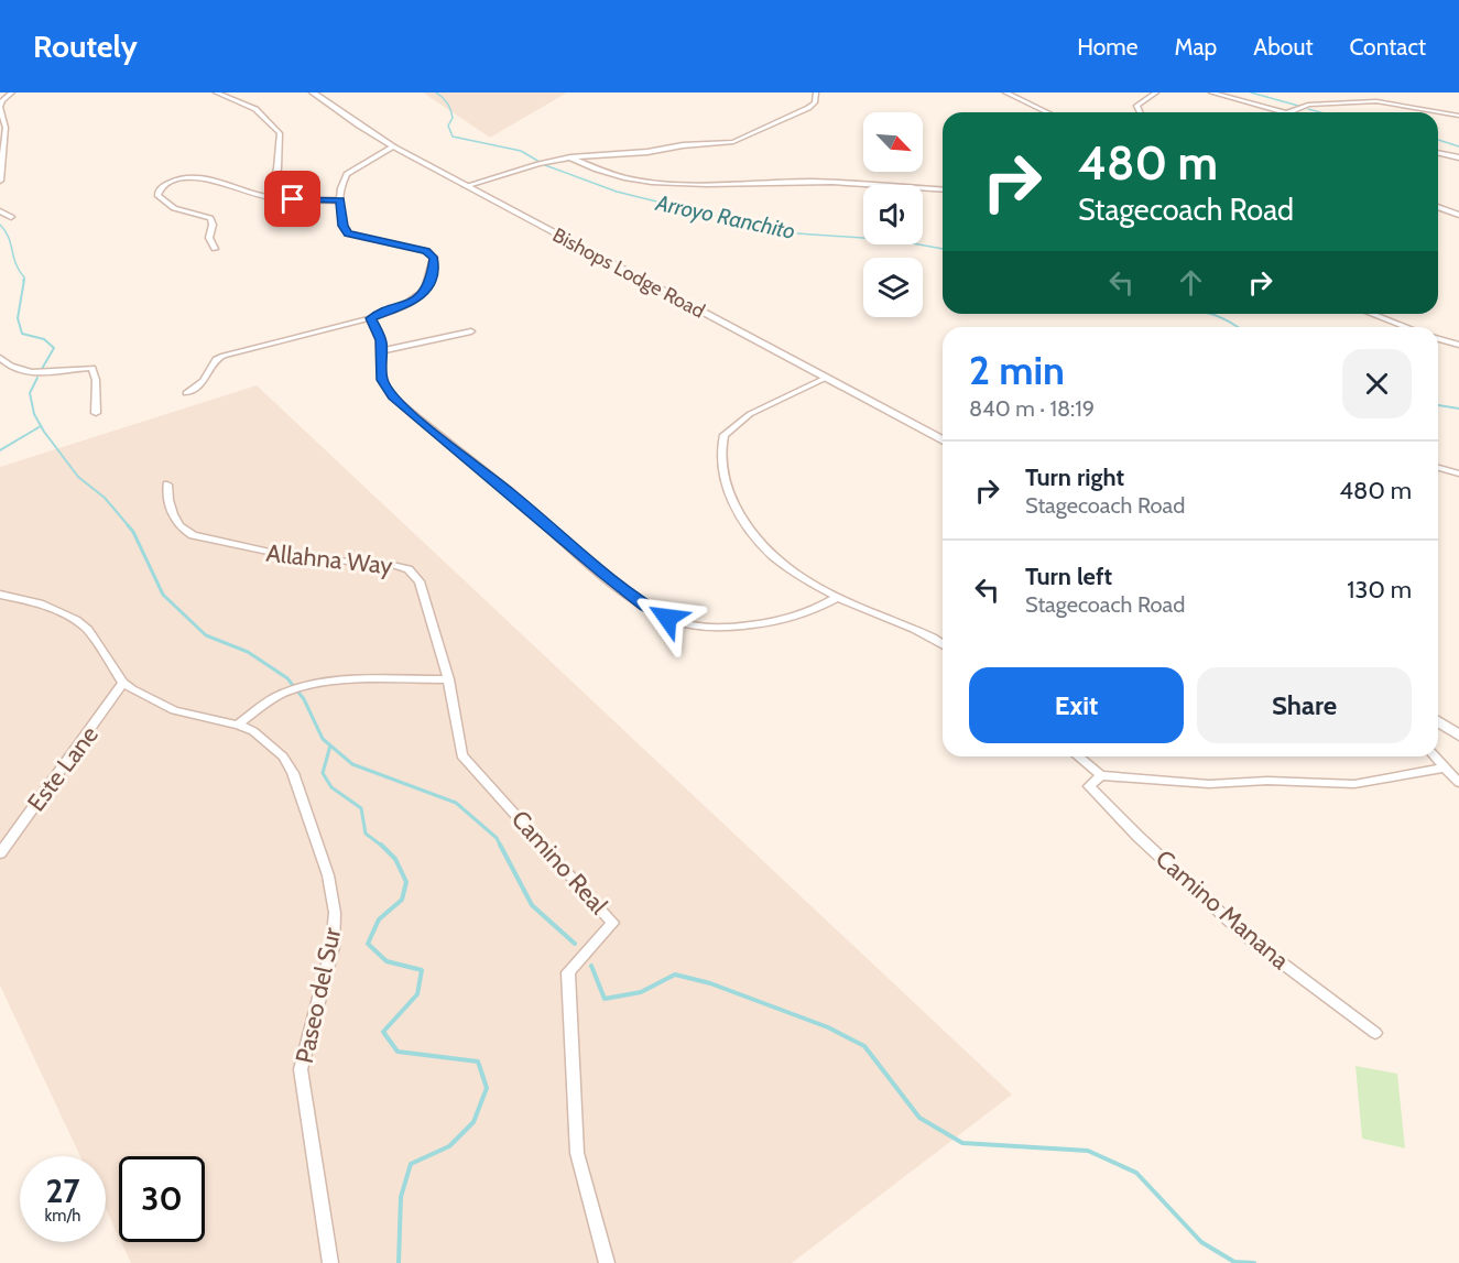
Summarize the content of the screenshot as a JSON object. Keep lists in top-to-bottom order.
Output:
{
  "streets": {
    "street": [
      "Bishops Lodge Road",
      "Allahna Way",
      "Este Lane",
      "Camino Real",
      "Camino Manana",
      "Paseo del Sur"
    ]
  },
  "crossings": [
    ["Allahna Way", "Camino Real"],
    ["Este Lane", "Paseo del Sur"]
  ],
  "water": ["Arroyo Ranchito"],
  "north": "bottom right",
  "page": {
    "header": "Routely",
    "nav": [
      "Home",
      "Map",
      "About",
      "Contact"
    ],
    "turn": ["480 m", "Stagecoach Road"],
    "heading": ["2 min", "840 m · 18:19"],
    "list": [
      {
        "name": "Turn right",
        "note": "Stagecoach Road",
        "value": "480 m"
      },
      {
        "name": "Turn left",
        "note": "Stagecoach Road",
        "value": "130 m"
      }
    ],
    "buttons": ["Exit", "Share"],
    "speed": "27 km/h",
    "limit": "30"
  }
}
